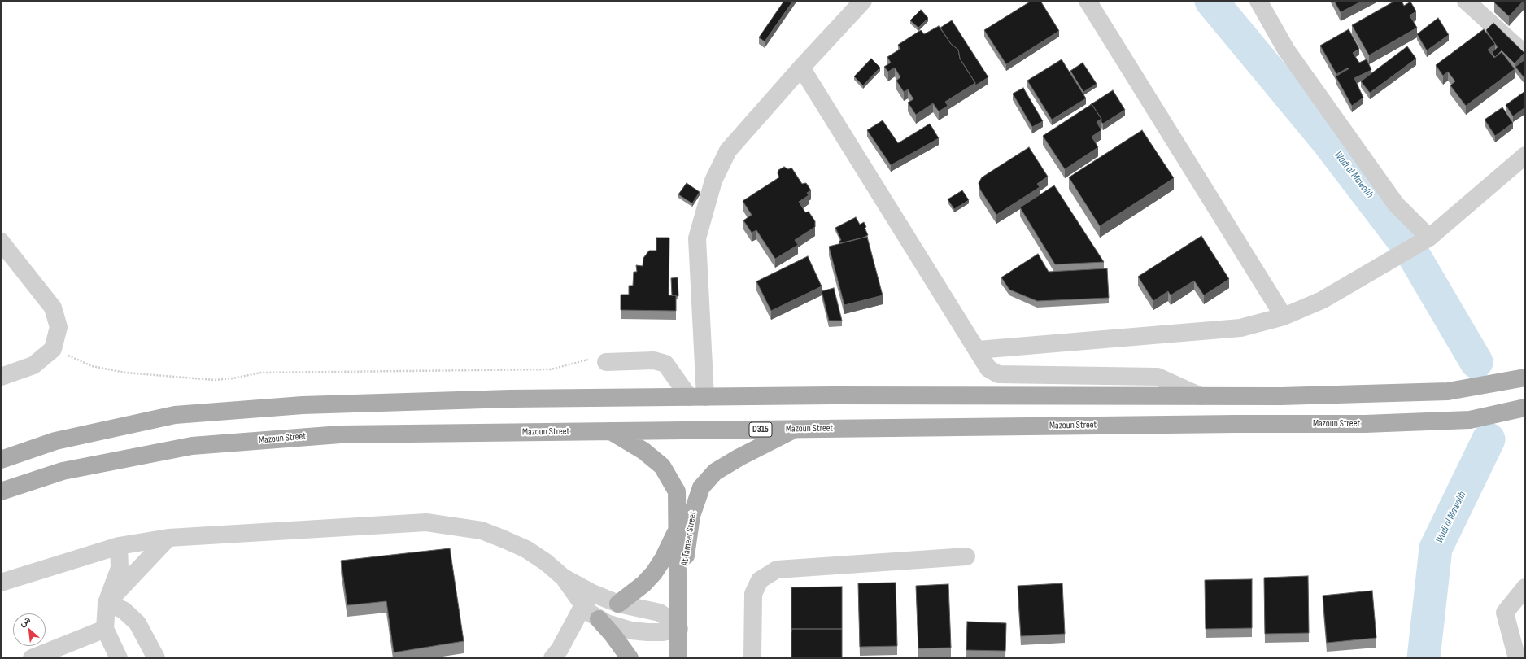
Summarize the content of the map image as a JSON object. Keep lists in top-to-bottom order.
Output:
{
  "streets": {
    "main road": ["Mazoun Street", "D315", "At Tameer Street"]
  },
  "crossings": [
    ["Mazoun Street", "At Tameer Street"]
  ],
  "water": ["Wadi al Mawalih"],
  "north": "top left"
}
